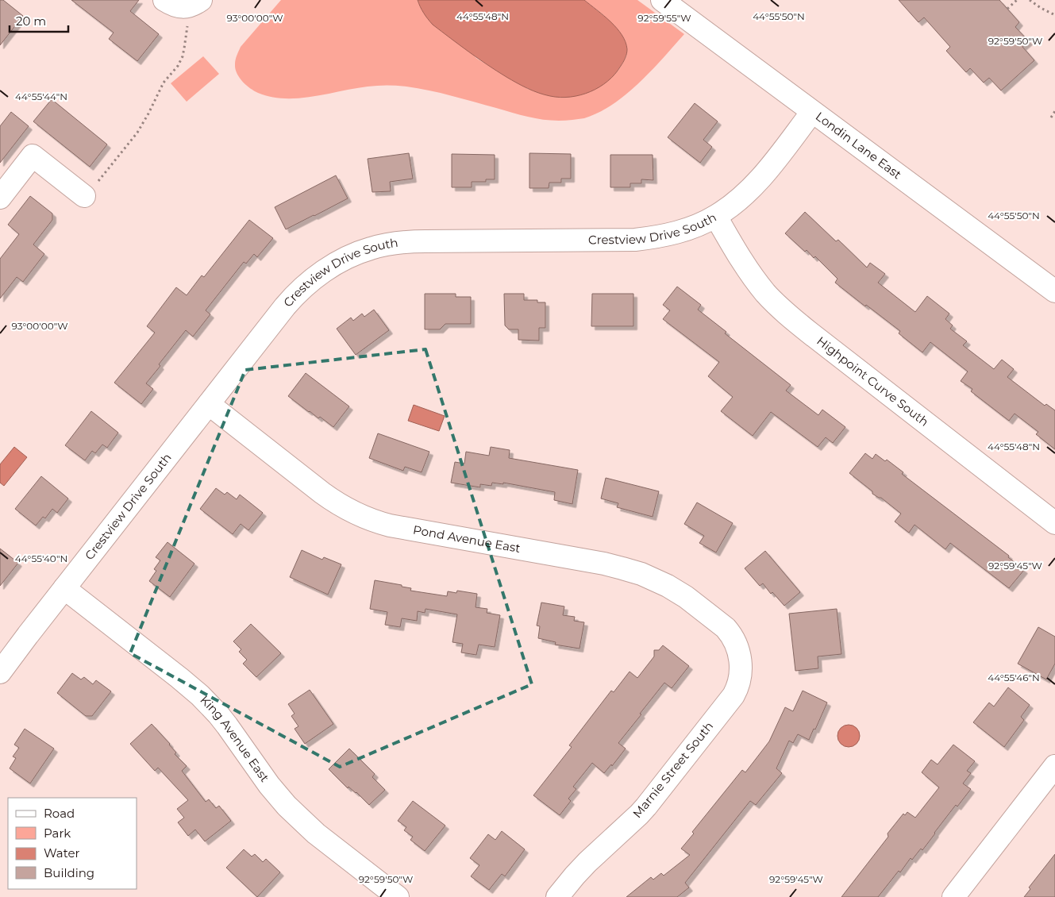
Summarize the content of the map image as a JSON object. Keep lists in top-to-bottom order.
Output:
{
  "streets": {
    "street": [
      "Londin Lane East",
      "Crestview Drive South",
      "Highpoint Curve South",
      "Pond Avenue East",
      "King Avenue East",
      "Marnie Street South"
    ]
  },
  "crossings": [
    ["Londin Lane East", "Crestview Drive South"],
    ["Crestview Drive South", "Highpoint Curve South"],
    ["Crestview Drive South", "Pond Avenue East"],
    ["Crestview Drive South", "King Avenue East"],
    ["Pond Avenue East", "Marnie Street South"]
  ],
  "legend": [
    "Road",
    "Park",
    "Water",
    "Building"
  ],
  "scale_bar": "20 m",
  "coordinates": [
    "44°55'48\"N",
    "44°55'50\"N",
    "93°00'00\"W",
    "92°59'55\"W",
    "92°59'50\"W",
    "44°55'44\"N",
    "44°55'40\"N",
    "92°59'45\"W",
    "44°55'46\"N"
  ]
}
